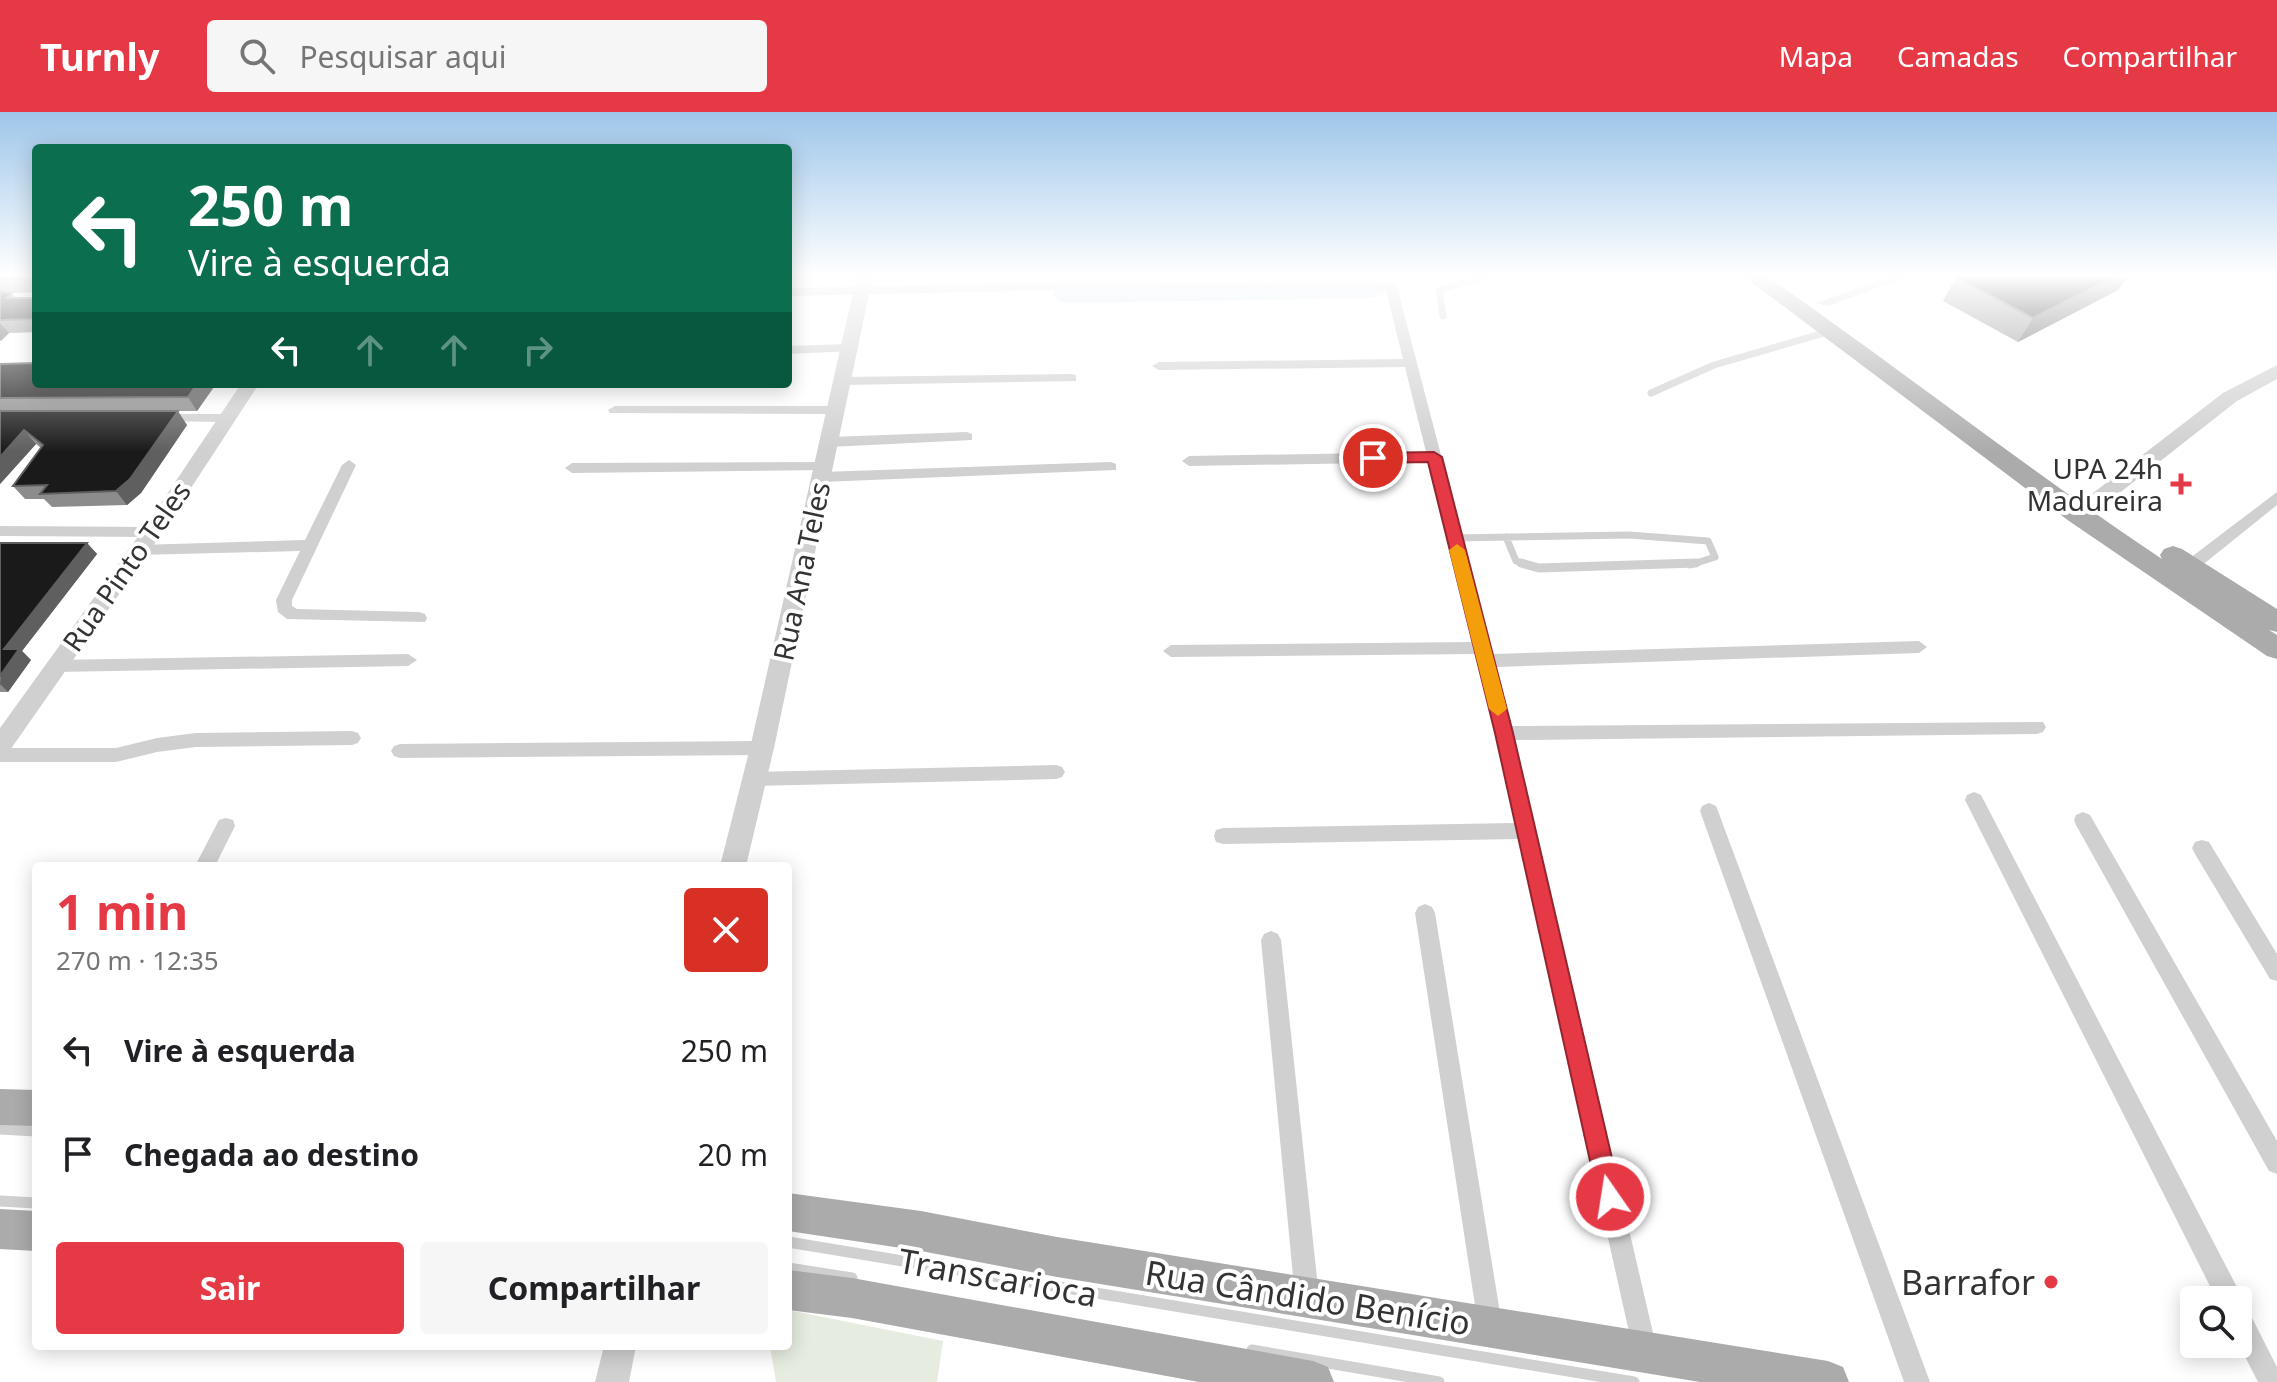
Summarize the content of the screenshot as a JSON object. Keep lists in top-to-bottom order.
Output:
{
  "streets": {
    "main road": ["Rua Cândido Benício"],
    "street": ["Rua Pinto Teles", "Rua Ana Teles"],
    "lane": ["Transcarioca"]
  },
  "crossings": [
    ["Transcarioca", "Rua Cândido Benício"]
  ],
  "places": {
    "health": ["UPA 24h Madureira"],
    "other": ["Barrafor"]
  },
  "page": {
    "header": "Turnly",
    "search": "Pesquisar aqui",
    "nav": ["Mapa", "Camadas", "Compartilhar"],
    "turn": ["250 m", "Vire à esquerda"],
    "heading": ["1 min", "270 m · 12:35"],
    "list": [
      {
        "name": "Vire à esquerda",
        "value": "250 m"
      },
      {
        "name": "Chegada ao destino",
        "value": "20 m"
      }
    ],
    "buttons": ["Sair", "Compartilhar"]
  }
}
